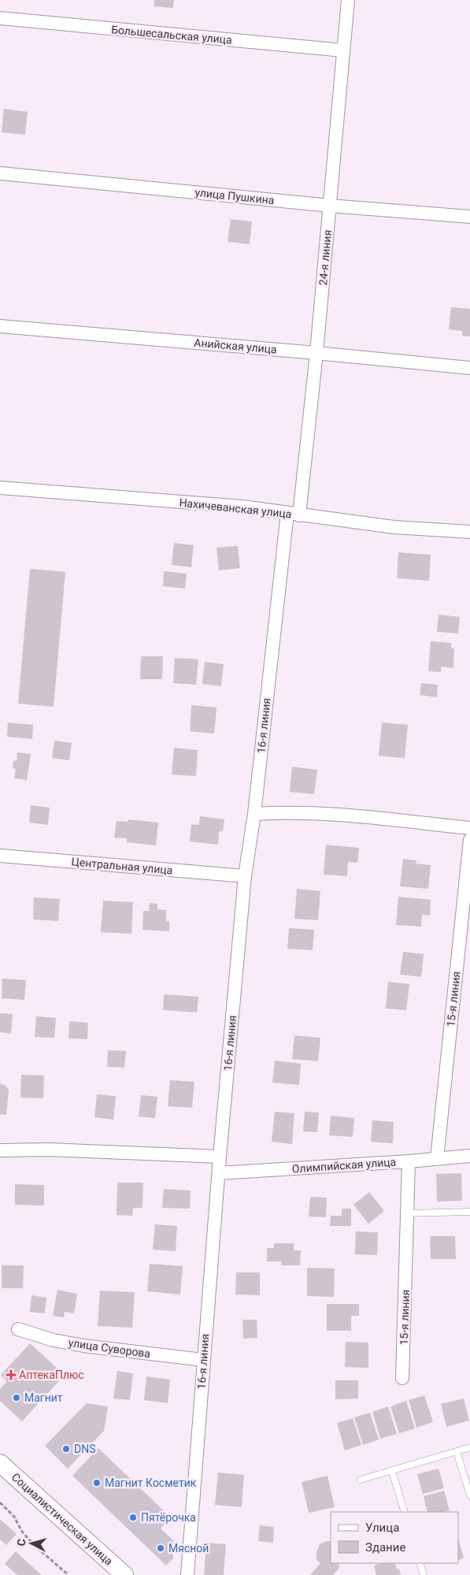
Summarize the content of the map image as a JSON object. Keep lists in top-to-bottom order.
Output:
{
  "streets": {
    "street": [
      "Большесальская улица",
      "улица Пушкина",
      "24-я линия",
      "Анийская улица",
      "Нахичеванская улица",
      "16-я линия",
      "Центральная улица",
      "15-я линия",
      "Олимпийская улица",
      "улица Суворова",
      "Социалистическая улица"
    ]
  },
  "crossings": [
    ["Большесальская улица", "24-я линия"],
    ["улица Пушкина", "24-я линия"],
    ["24-я линия", "Анийская улица"],
    ["24-я линия", "Нахичеванская улица"],
    ["24-я линия", "16-я линия"],
    ["Нахичеванская улица", "16-я линия"],
    ["16-я линия", "Центральная улица"],
    ["16-я линия", "Олимпийская улица"],
    ["16-я линия", "улица Суворова"],
    ["15-я линия", "Олимпийская улица"]
  ],
  "places": {
    "health": ["АптекаПлюс"],
    "other": [
      "Магнит",
      "DNS",
      "Магнит Косметик",
      "Пятёрочка",
      "Мясной"
    ]
  },
  "legend": ["Улица", "Здание"],
  "north": "left"
}
